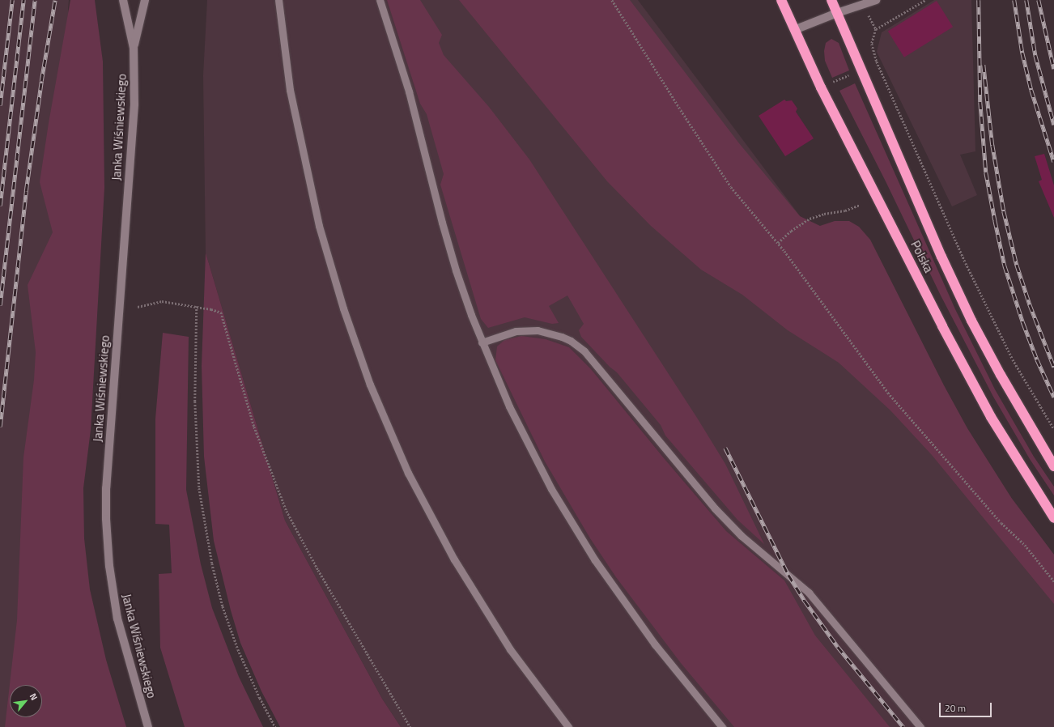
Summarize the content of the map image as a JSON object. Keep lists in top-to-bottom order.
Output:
{
  "streets": {
    "highway": ["Polska"],
    "main road": ["Janka Wiśniewskiego"]
  },
  "scale_bar": "20 m",
  "north": "top right"
}
